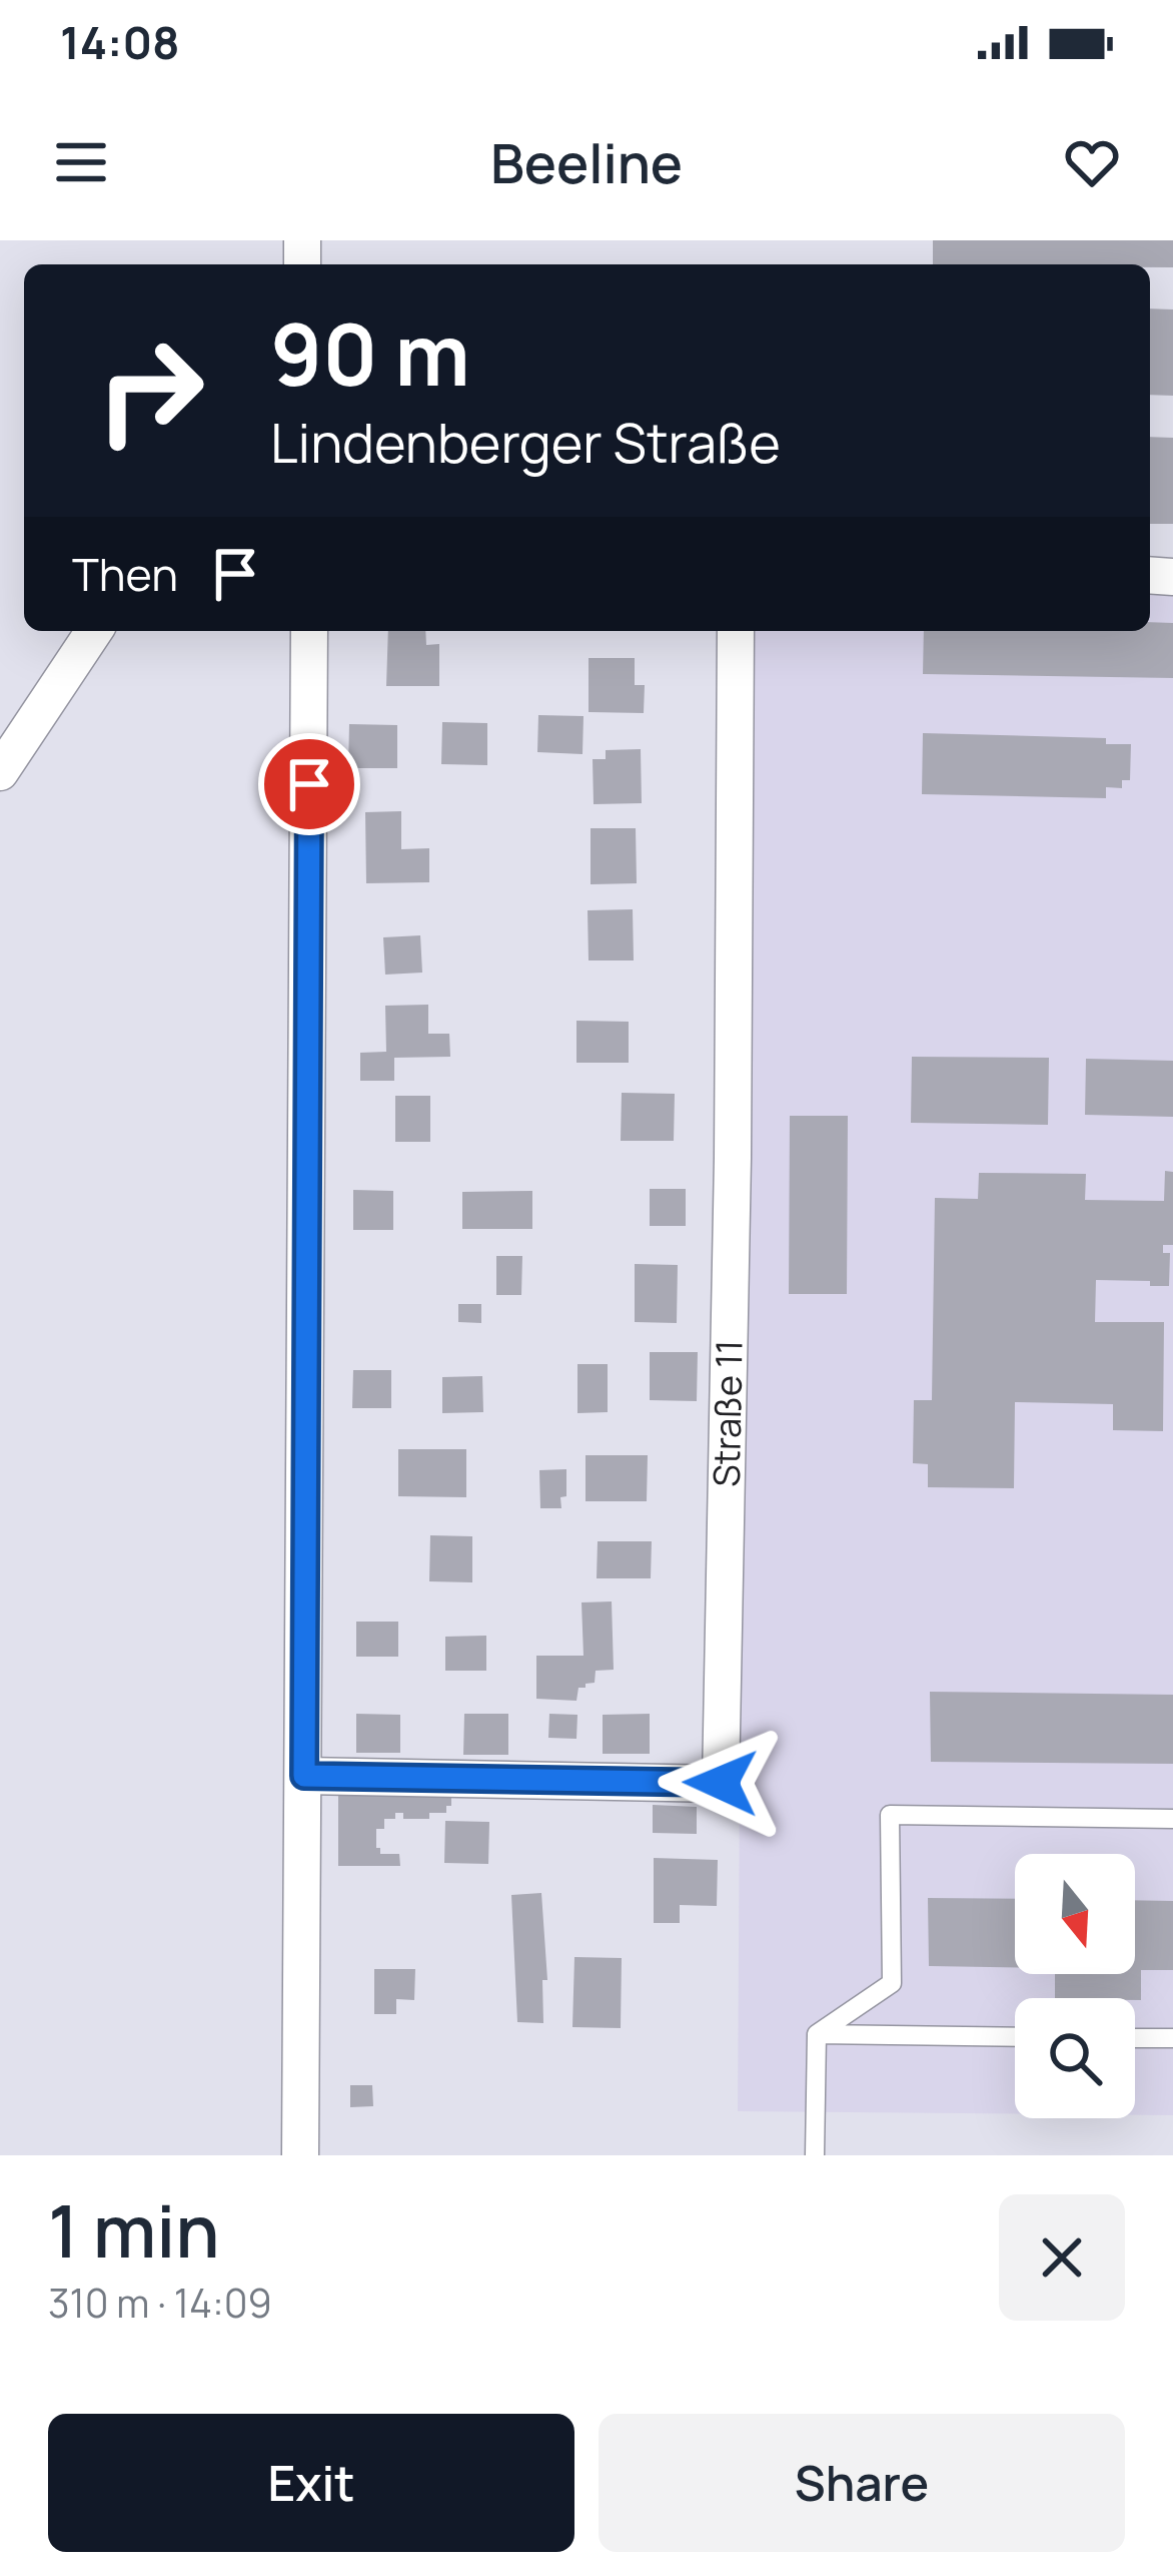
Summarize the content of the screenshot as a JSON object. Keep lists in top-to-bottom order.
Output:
{
  "streets": {
    "street": ["Straße 11"]
  },
  "north": "bottom",
  "page": {
    "status": "14:08",
    "header": "Beeline",
    "turn": ["90 m", "Lindenberger Straße"],
    "then": "Then",
    "heading": ["1 min", "310 m · 14:09"],
    "buttons": ["Exit", "Share"]
  }
}
